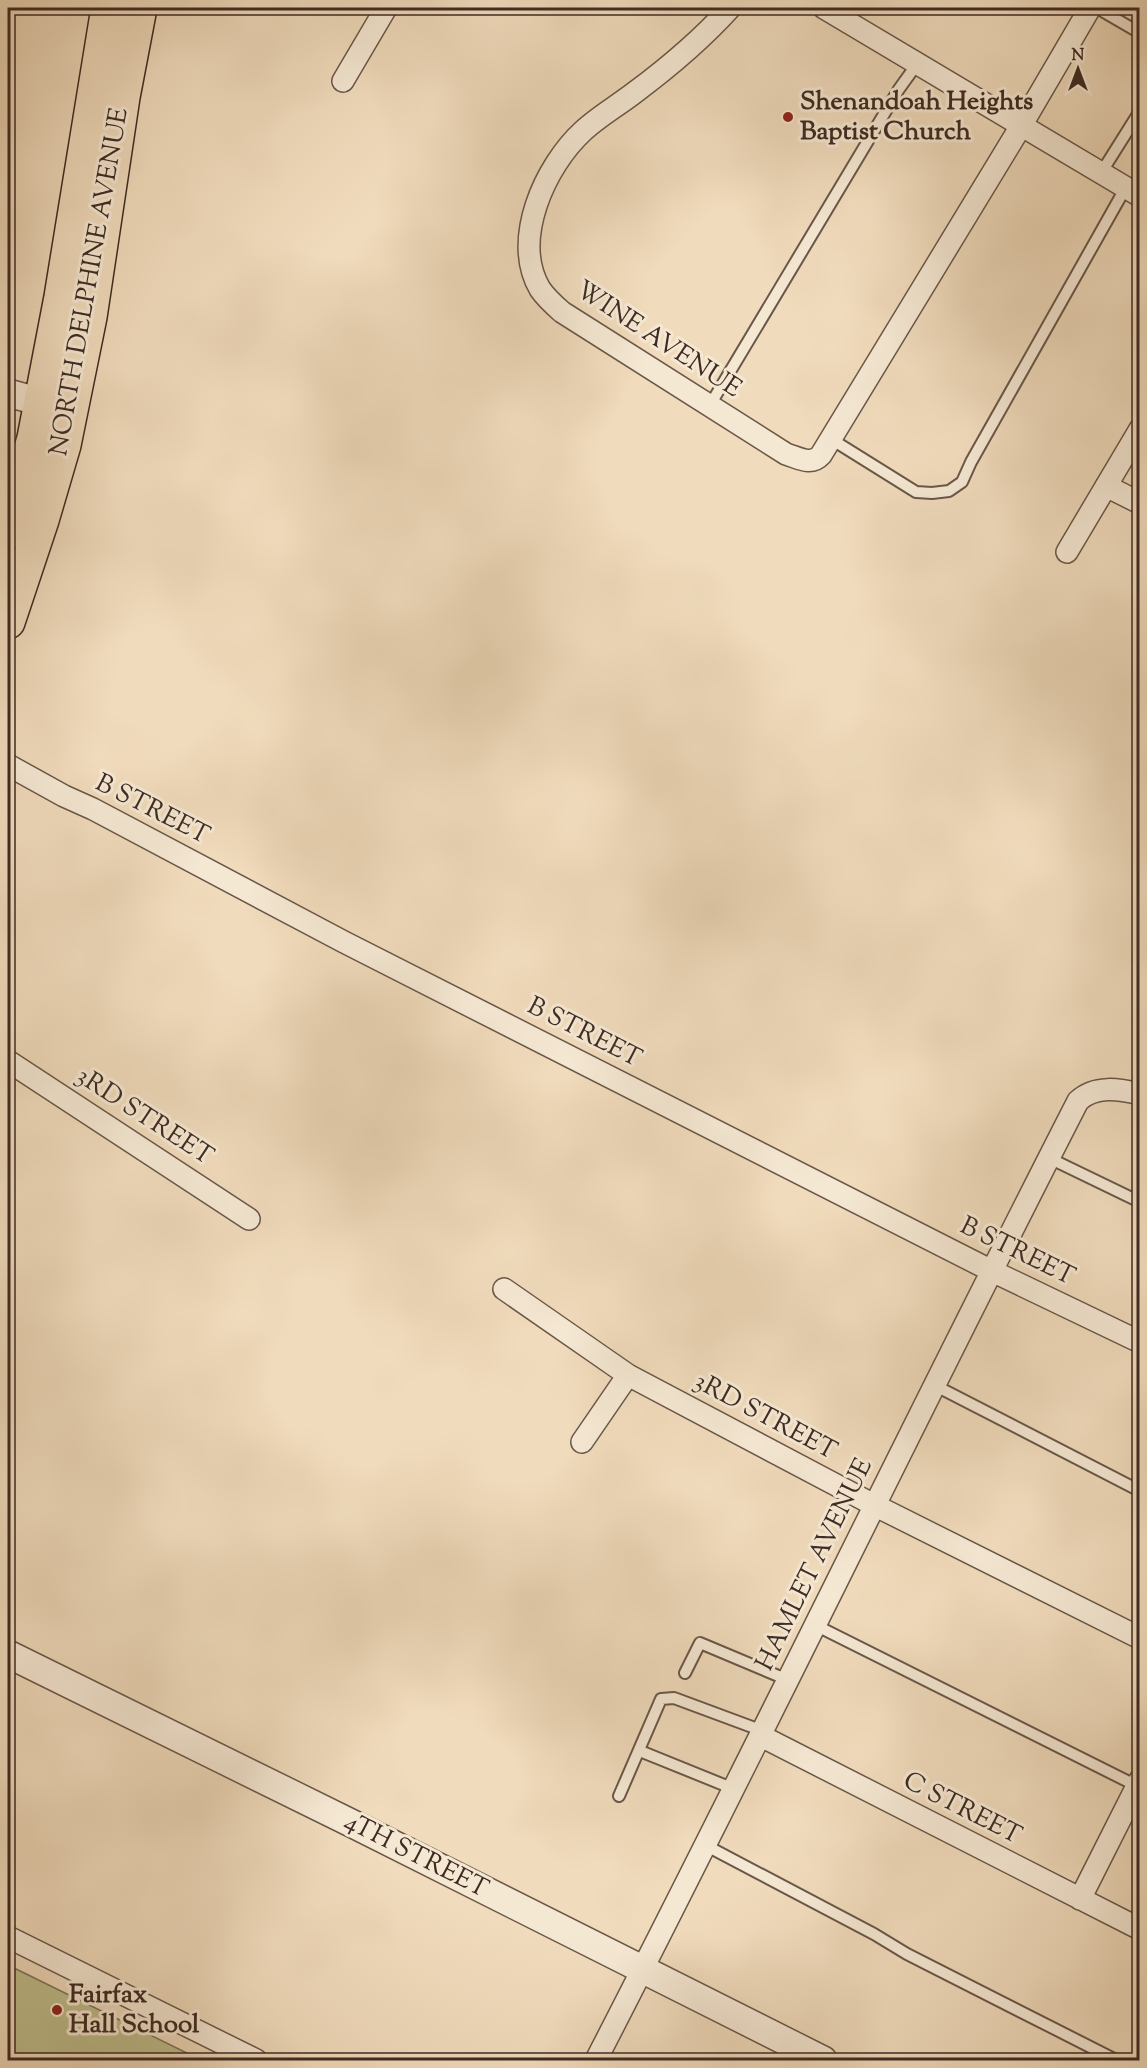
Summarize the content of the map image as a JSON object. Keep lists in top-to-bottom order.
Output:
{
  "streets": {
    "main road": ["NORTH DELPHINE AVENUE"],
    "street": [
      "WINE AVENUE",
      "B STREET",
      "3RD STREET",
      "HAMLET AVENUE",
      "C STREET",
      "4TH STREET"
    ]
  },
  "crossings": [
    ["B STREET", "HAMLET AVENUE"],
    ["3RD STREET", "HAMLET AVENUE"],
    ["HAMLET AVENUE", "C STREET"],
    ["HAMLET AVENUE", "4TH STREET"]
  ],
  "places": ["Shenandoah Heights Baptist Church", "Fairfax Hall School"],
  "north": "top"
}
